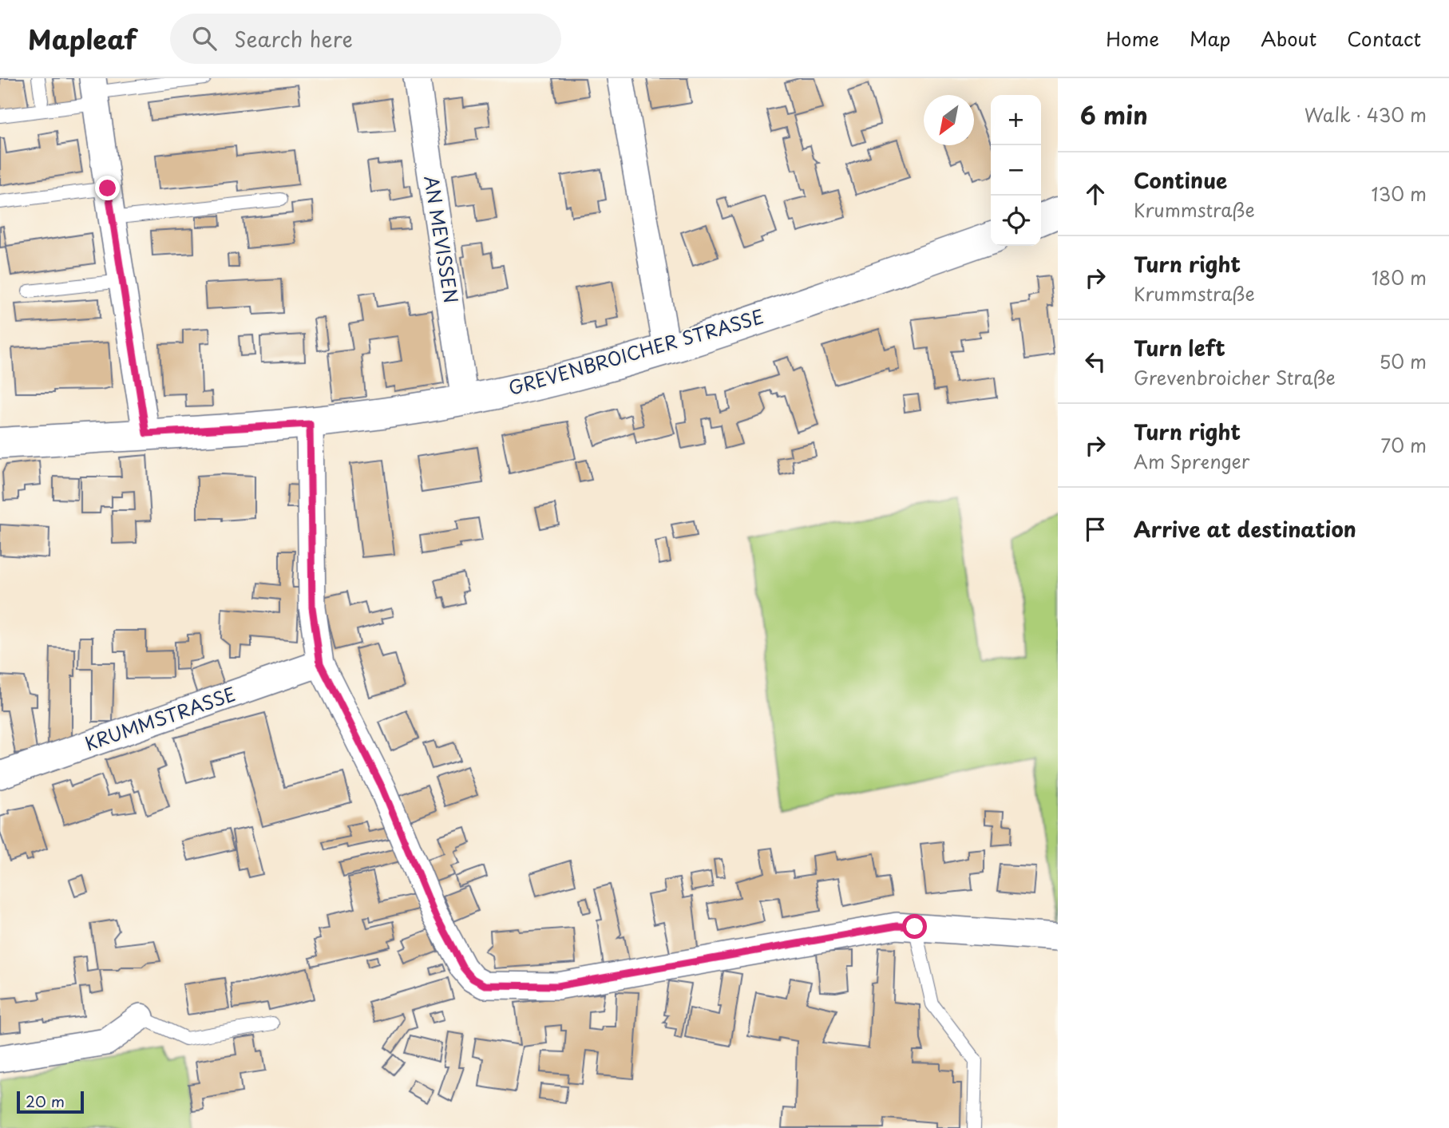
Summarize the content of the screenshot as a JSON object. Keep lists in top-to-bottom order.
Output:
{
  "streets": {
    "street": ["AN MEVISSEN", "GREVENBROICHER STRASSE", "KRUMMSTRASSE"]
  },
  "crossings": [
    ["AN MEVISSEN", "GREVENBROICHER STRASSE"]
  ],
  "scale_bar": "20 m",
  "north": "bottom left",
  "page": {
    "header": "Mapleaf",
    "search": "Search here",
    "nav": [
      "Home",
      "Map",
      "About",
      "Contact"
    ],
    "heading": ["6 min", "Walk · 430 m"],
    "map_buttons": ["+", "−"],
    "list": [
      ["Continue", "Krummstraße", "130 m"],
      ["Turn right", "Krummstraße", "180 m"],
      ["Turn left", "Grevenbroicher Straße", "50 m"],
      ["Turn right", "Am Sprenger", "70 m"],
      "Arrive at destination"
    ],
    "scale": "20 m"
  }
}
